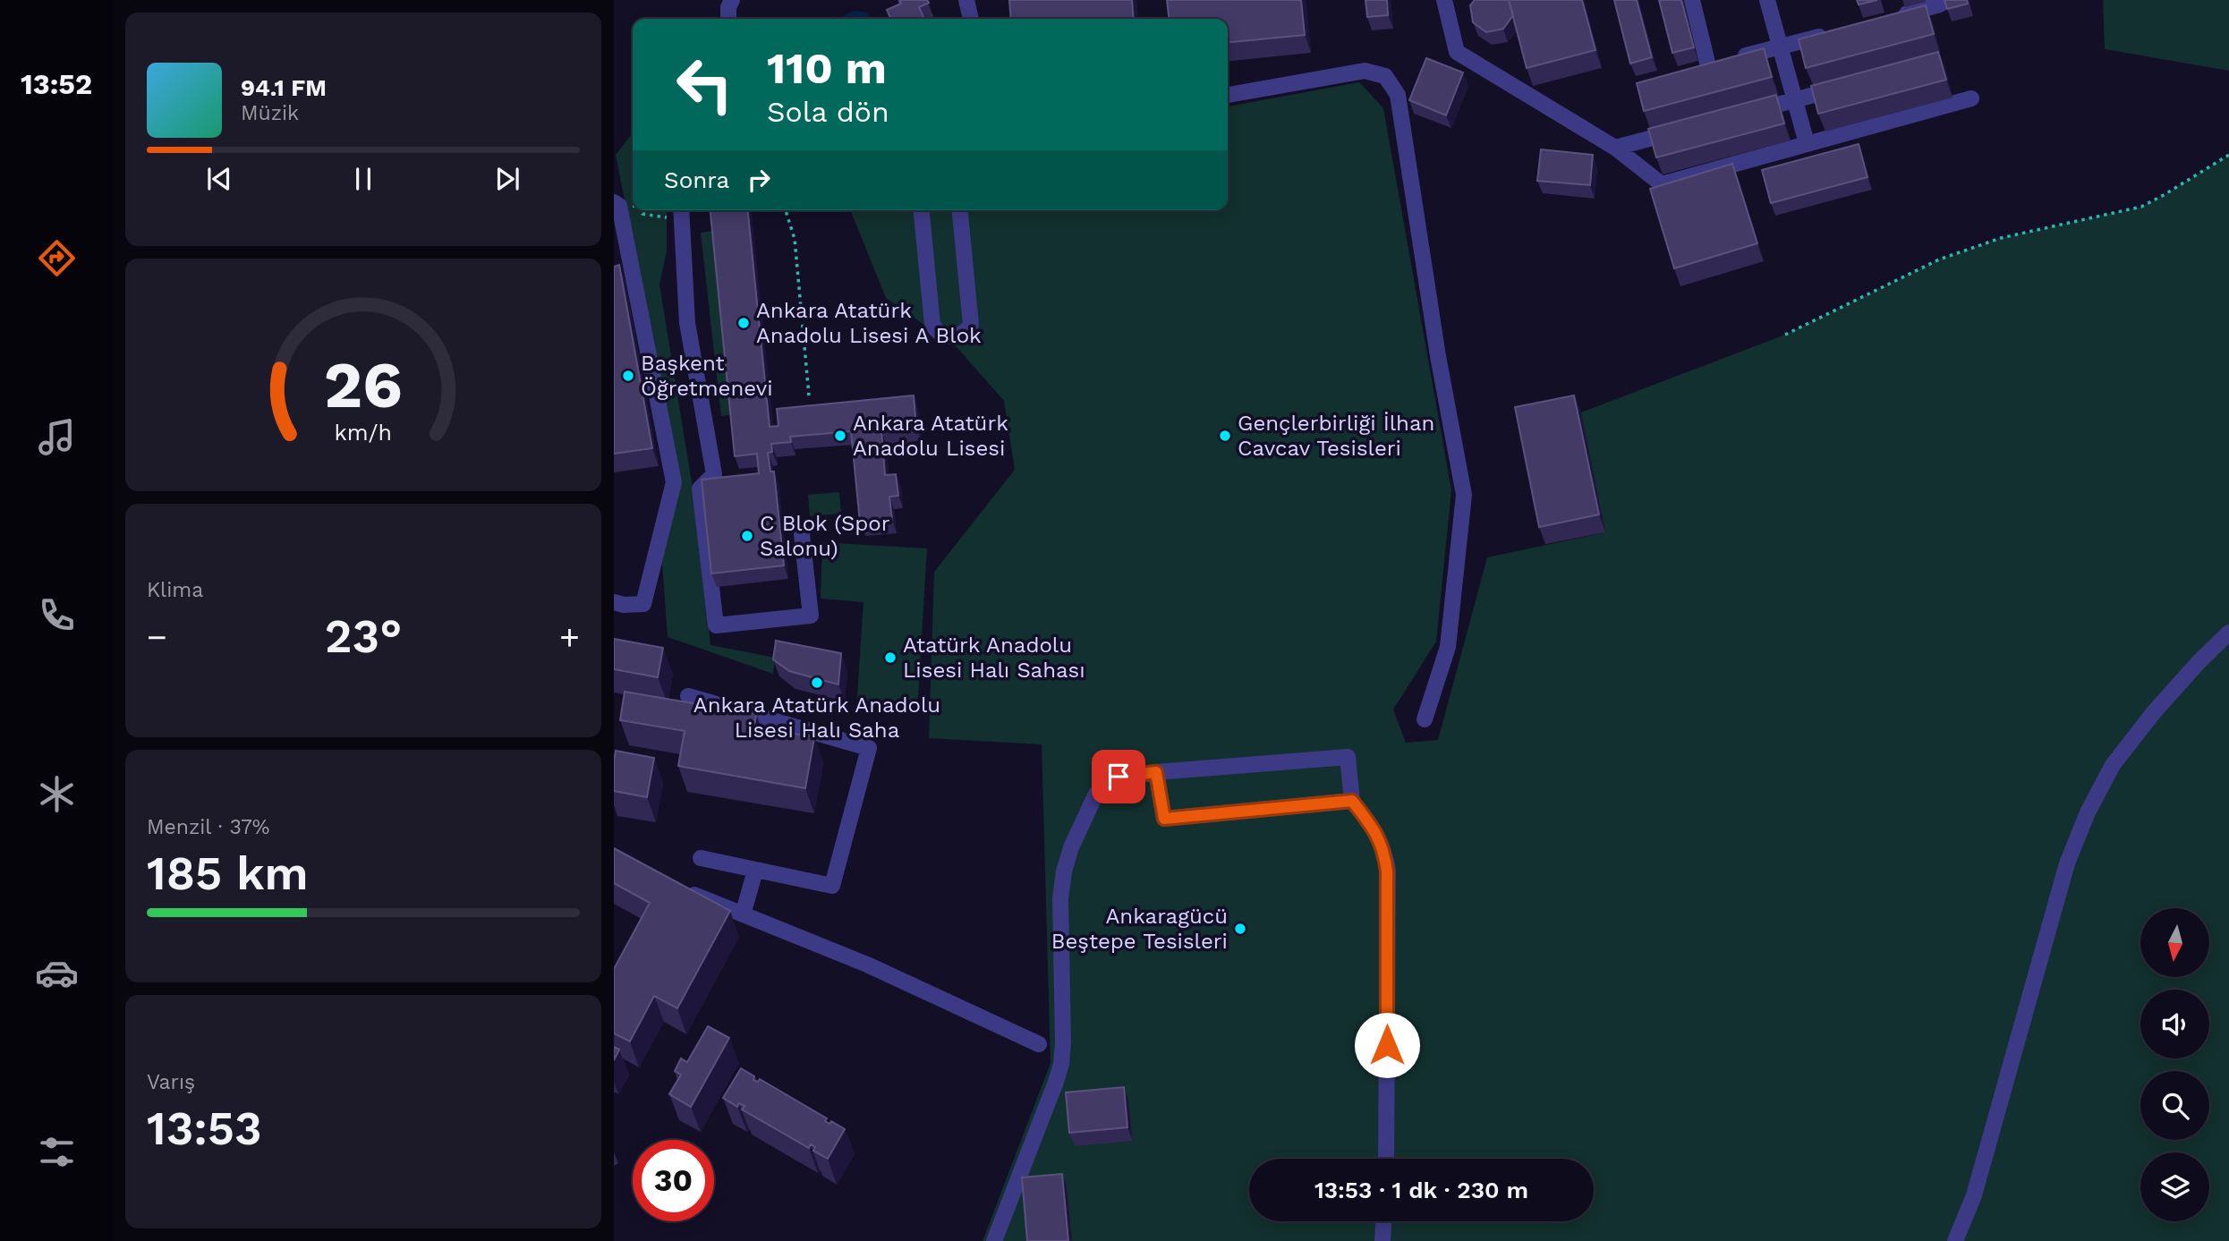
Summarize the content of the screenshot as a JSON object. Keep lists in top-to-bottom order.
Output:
{
  "places": [
    "Ankara Atatürk Anadolu Lisesi A Blok",
    "Başkent Öğretmenevi",
    "Ankara Atatürk Anadolu Lisesi",
    "Gençlerbirliği İlhan Cavcav Tesisleri",
    "C Blok (Spor Salonu)",
    "Atatürk Anadolu Lisesi Halı Sahası",
    "Ankara Atatürk Anadolu Lisesi Halı Saha",
    "Ankaragücü Beştepe Tesisleri"
  ],
  "north": "bottom",
  "page": {
    "tabs": "13:52",
    "turn": ["110 m", "Sola dön"],
    "song": ["94.1 FM", "Müzik"],
    "then": "Sonra",
    "tile": [
      "Klima",
      ["Menzil · 37%", "185 km"],
      ["Varış", "13:53"]
    ],
    "heat": ["−", "23°", "+"],
    "limit": "30",
    "trip": "13:53 · 1 dk · 230 m",
    "gauge": ["26", "km/h"]
  }
}
